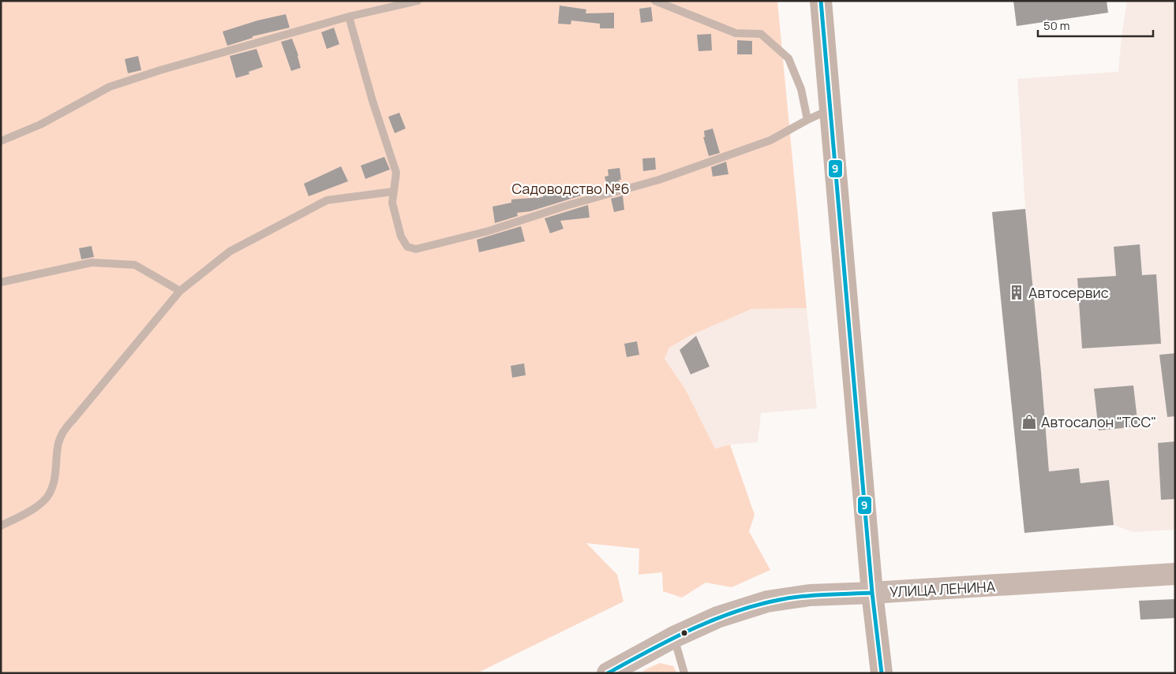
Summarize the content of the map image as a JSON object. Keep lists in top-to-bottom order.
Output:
{
  "streets": {
    "main road": ["УЛИЦА ЛЕНИНА"]
  },
  "parks": ["Садоводство №6"],
  "places": {
    "building": ["Автосервис"],
    "shop": ["Автосалон \"ТСС\""]
  },
  "lines": ["transit line 9"],
  "scale_bar": "50 m"
}
